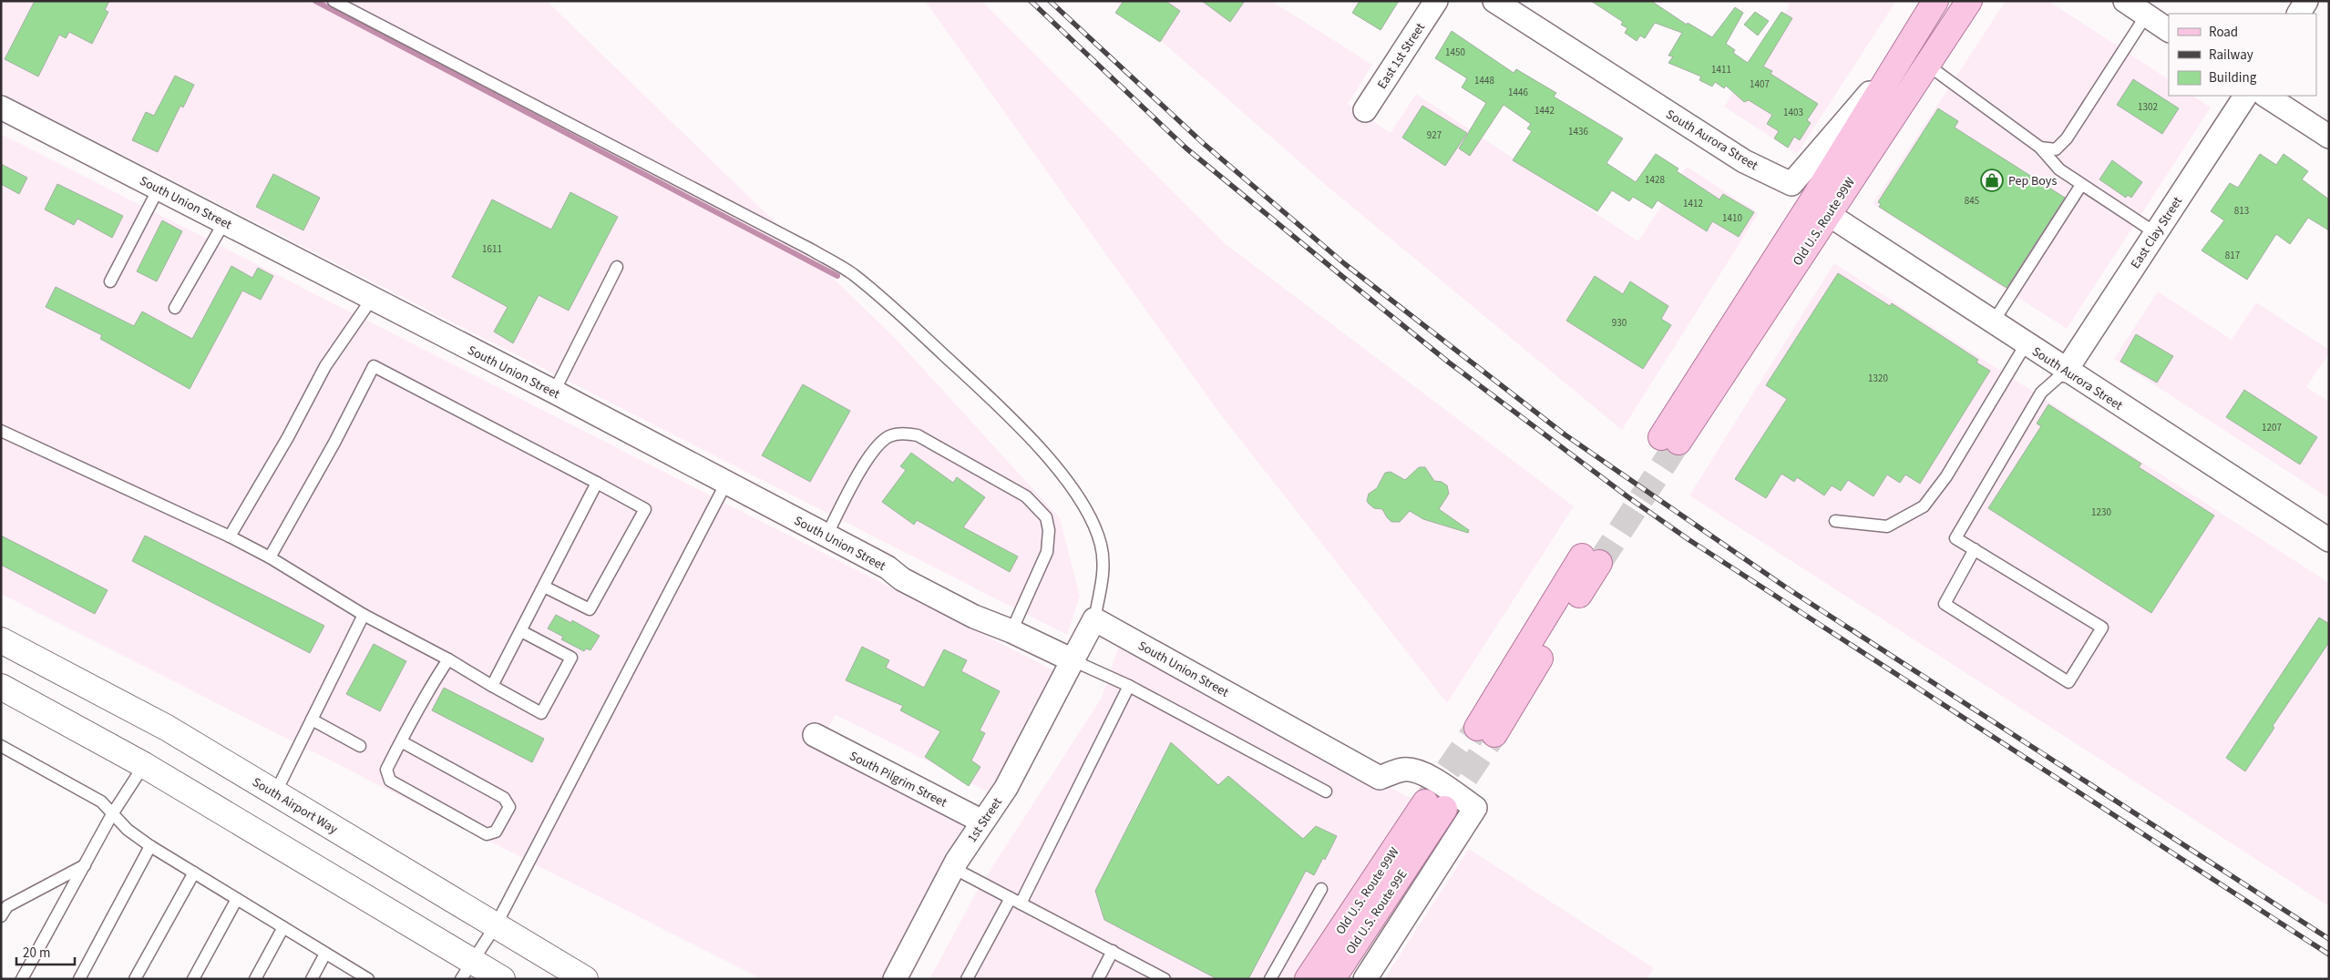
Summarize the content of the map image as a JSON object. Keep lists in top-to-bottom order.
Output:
{
  "streets": {
    "main road": ["Old U.S. Route 99W", "South Airport Way", "Old U.S. Route 99E"],
    "street": [
      "East 1st Street",
      "South Aurora Street",
      "South Union Street",
      "East Clay Street",
      "South Pilgrim Street",
      "1st Street"
    ]
  },
  "crossings": [
    ["South Aurora Street", "Old U.S. Route 99W"],
    ["South Aurora Street", "East Clay Street"],
    ["South Union Street", "1st Street"],
    ["Old U.S. Route 99W", "Old U.S. Route 99E"],
    ["South Pilgrim Street", "1st Street"]
  ],
  "places": {
    "shop": ["Pep Boys"]
  },
  "house_numbers": [
    "1450",
    "1411",
    "1448",
    "1407",
    "1446",
    "1302",
    "1442",
    "1403",
    "1436",
    "927",
    "1428",
    "845",
    "1412",
    "813",
    "1410",
    "1611",
    "817",
    "930",
    "1320",
    "1207",
    "1230"
  ],
  "legend": ["Road", "Railway", "Building"],
  "scale_bar": "20 m"
}
